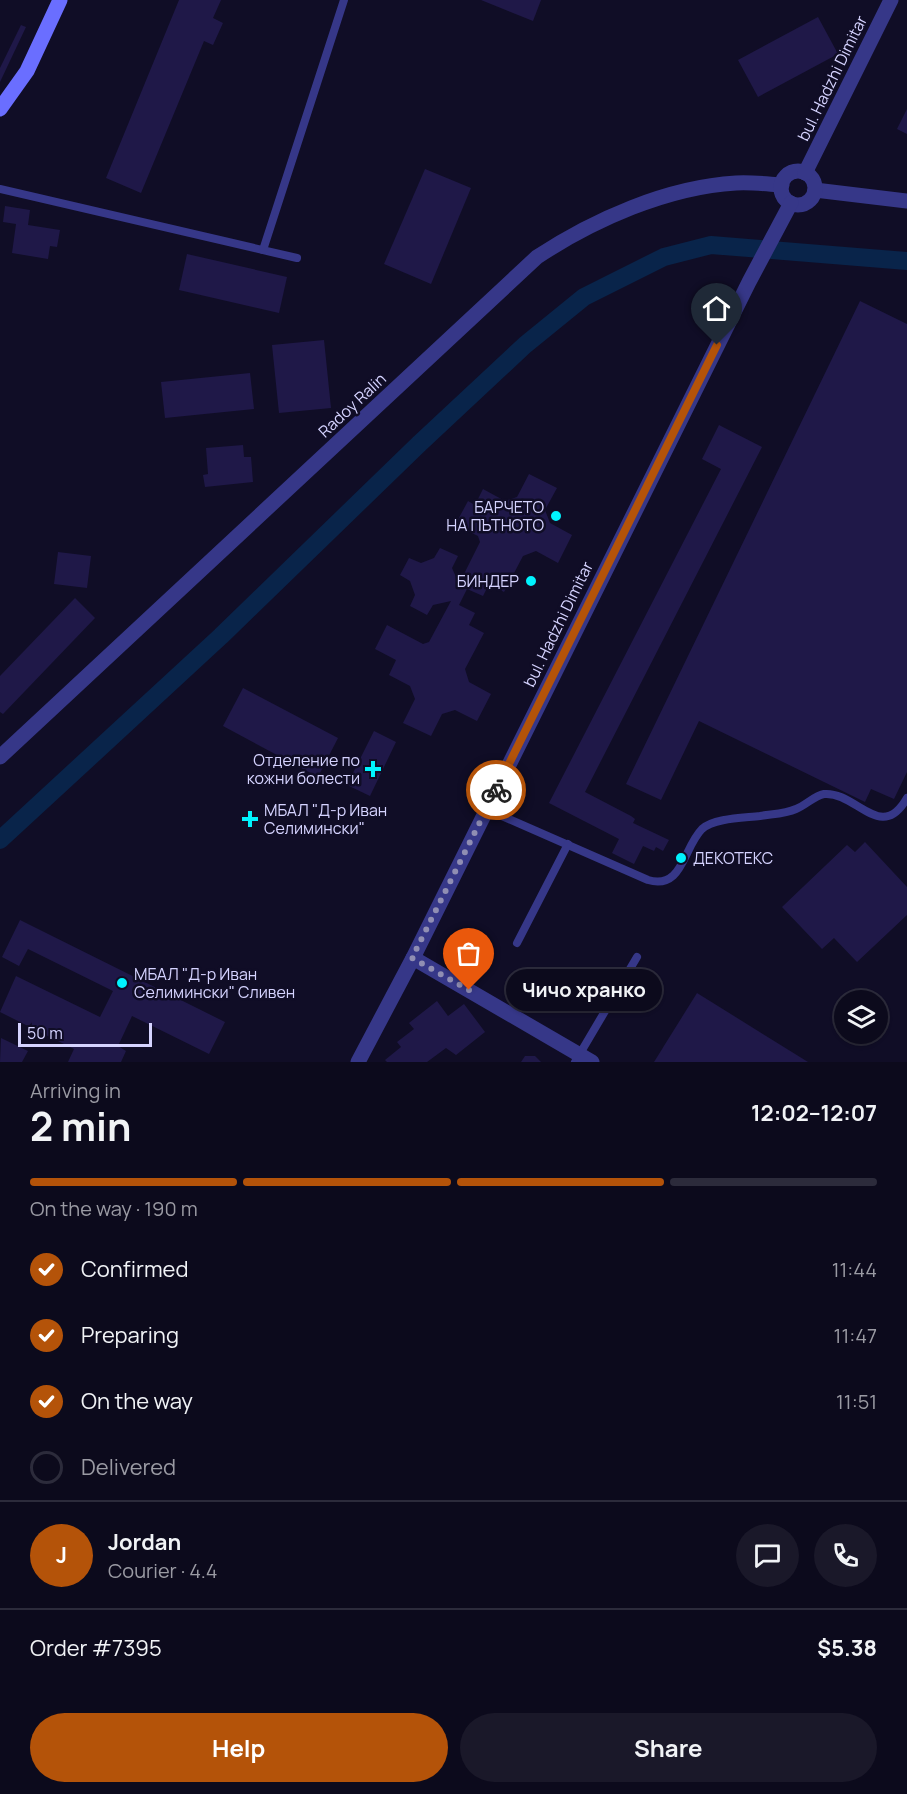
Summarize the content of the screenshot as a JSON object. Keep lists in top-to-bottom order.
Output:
{
  "streets": {
    "street": ["bul. Hadzhi Dimitar", "Radoy Ralin"]
  },
  "crossings": [
    ["bul. Hadzhi Dimitar", "Radoy Ralin"]
  ],
  "places": {
    "other": [
      "БАРЧЕТО НА ПЪТНОТО",
      "БИНДЕР",
      "ДЕКОТЕКС",
      "МБАЛ \"Д-р Иван Селимински\" Сливен",
      "Чичо хранко"
    ],
    "health": ["Отделение по кожни болести", "МБАЛ \"Д-р Иван Селимински\""]
  },
  "scale_bar": "50 m",
  "page": {
    "bubble": "Чичо хранко",
    "scale": "50 m",
    "heading": ["2 min", "Arriving in", "12:02–12:07"],
    "panel": [
      "Jordan",
      "Courier · 4.4",
      "Order #7395",
      "$5.38"
    ],
    "bar": "On the way · 190 m",
    "list": [
      ["Confirmed", "11:44"],
      ["Preparing", "11:47"],
      ["On the way", "11:51"],
      "Delivered"
    ],
    "round": "J",
    "buttons": ["Help", "Share"]
  }
}
